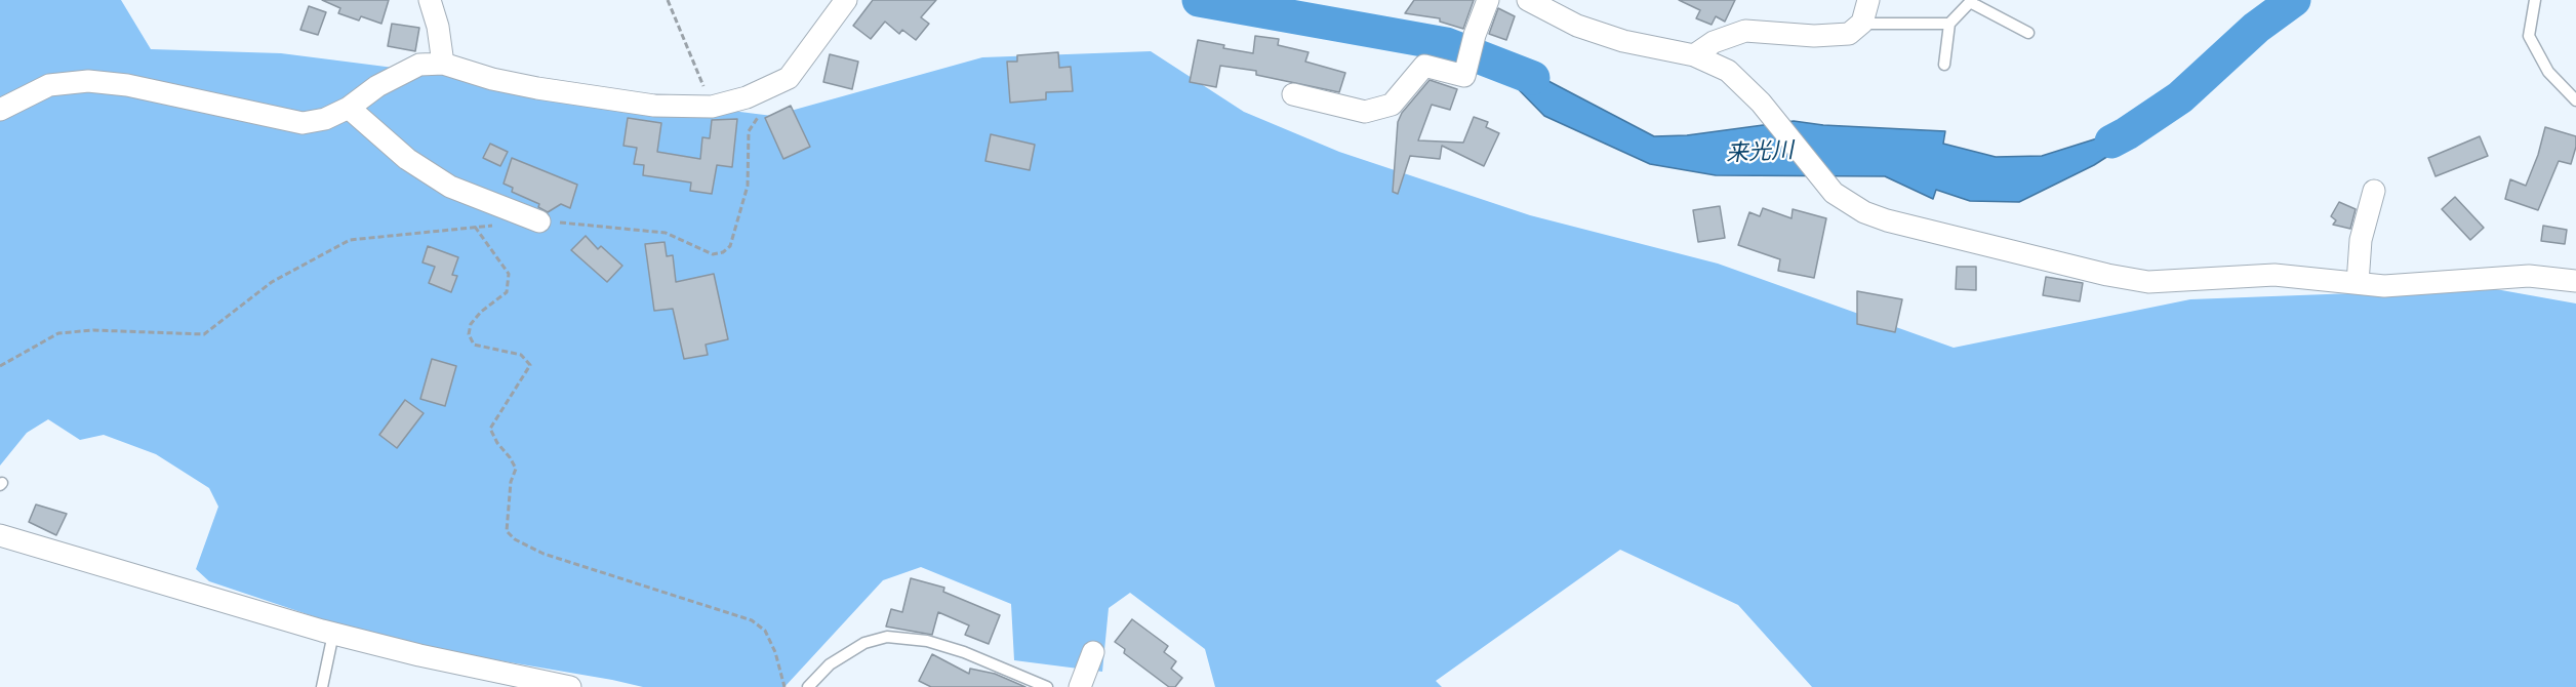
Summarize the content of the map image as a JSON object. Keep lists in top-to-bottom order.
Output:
{
  "water": ["来光川"]
}
